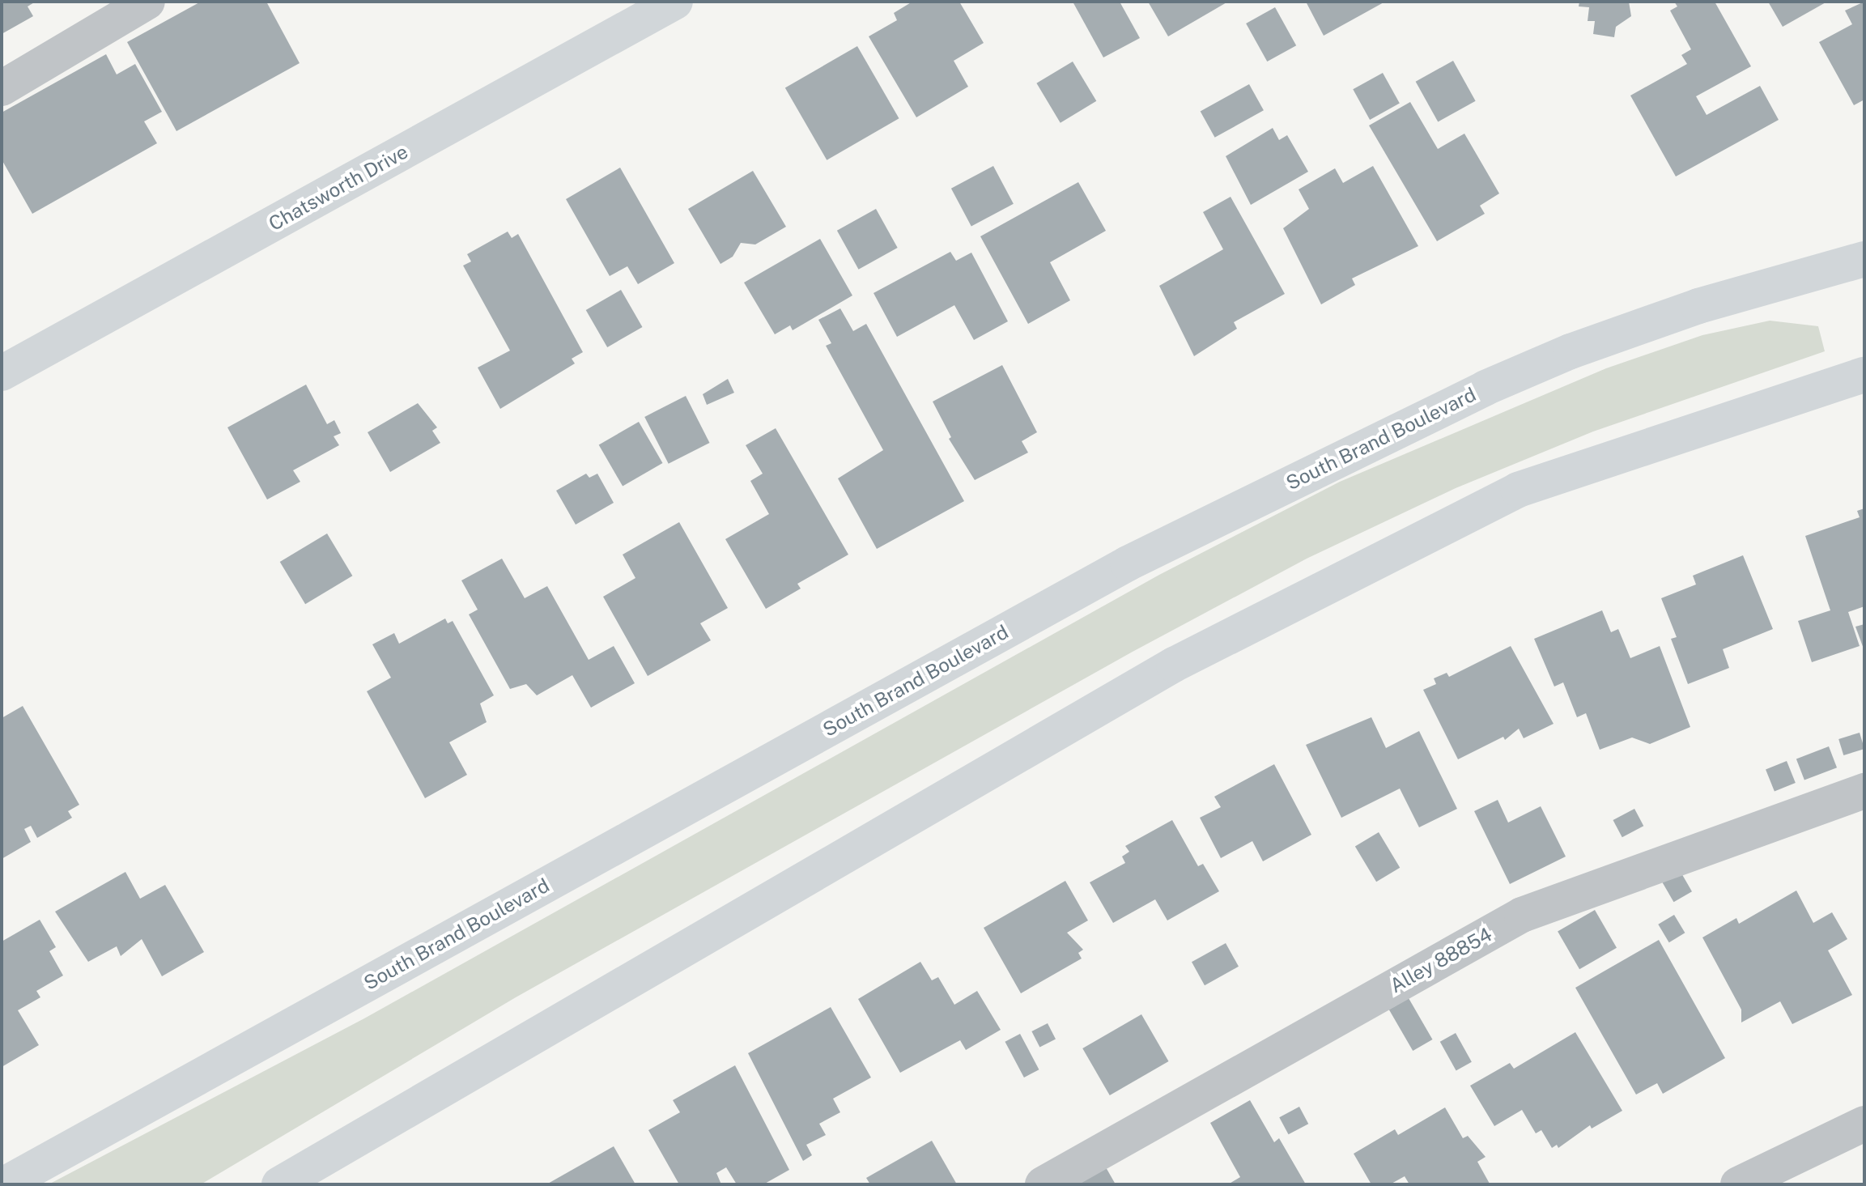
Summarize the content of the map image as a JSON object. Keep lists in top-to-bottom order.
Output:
{
  "streets": {
    "main road": ["Chatsworth Drive", "South Brand Boulevard"],
    "street": ["Alley 88854"]
  }
}
